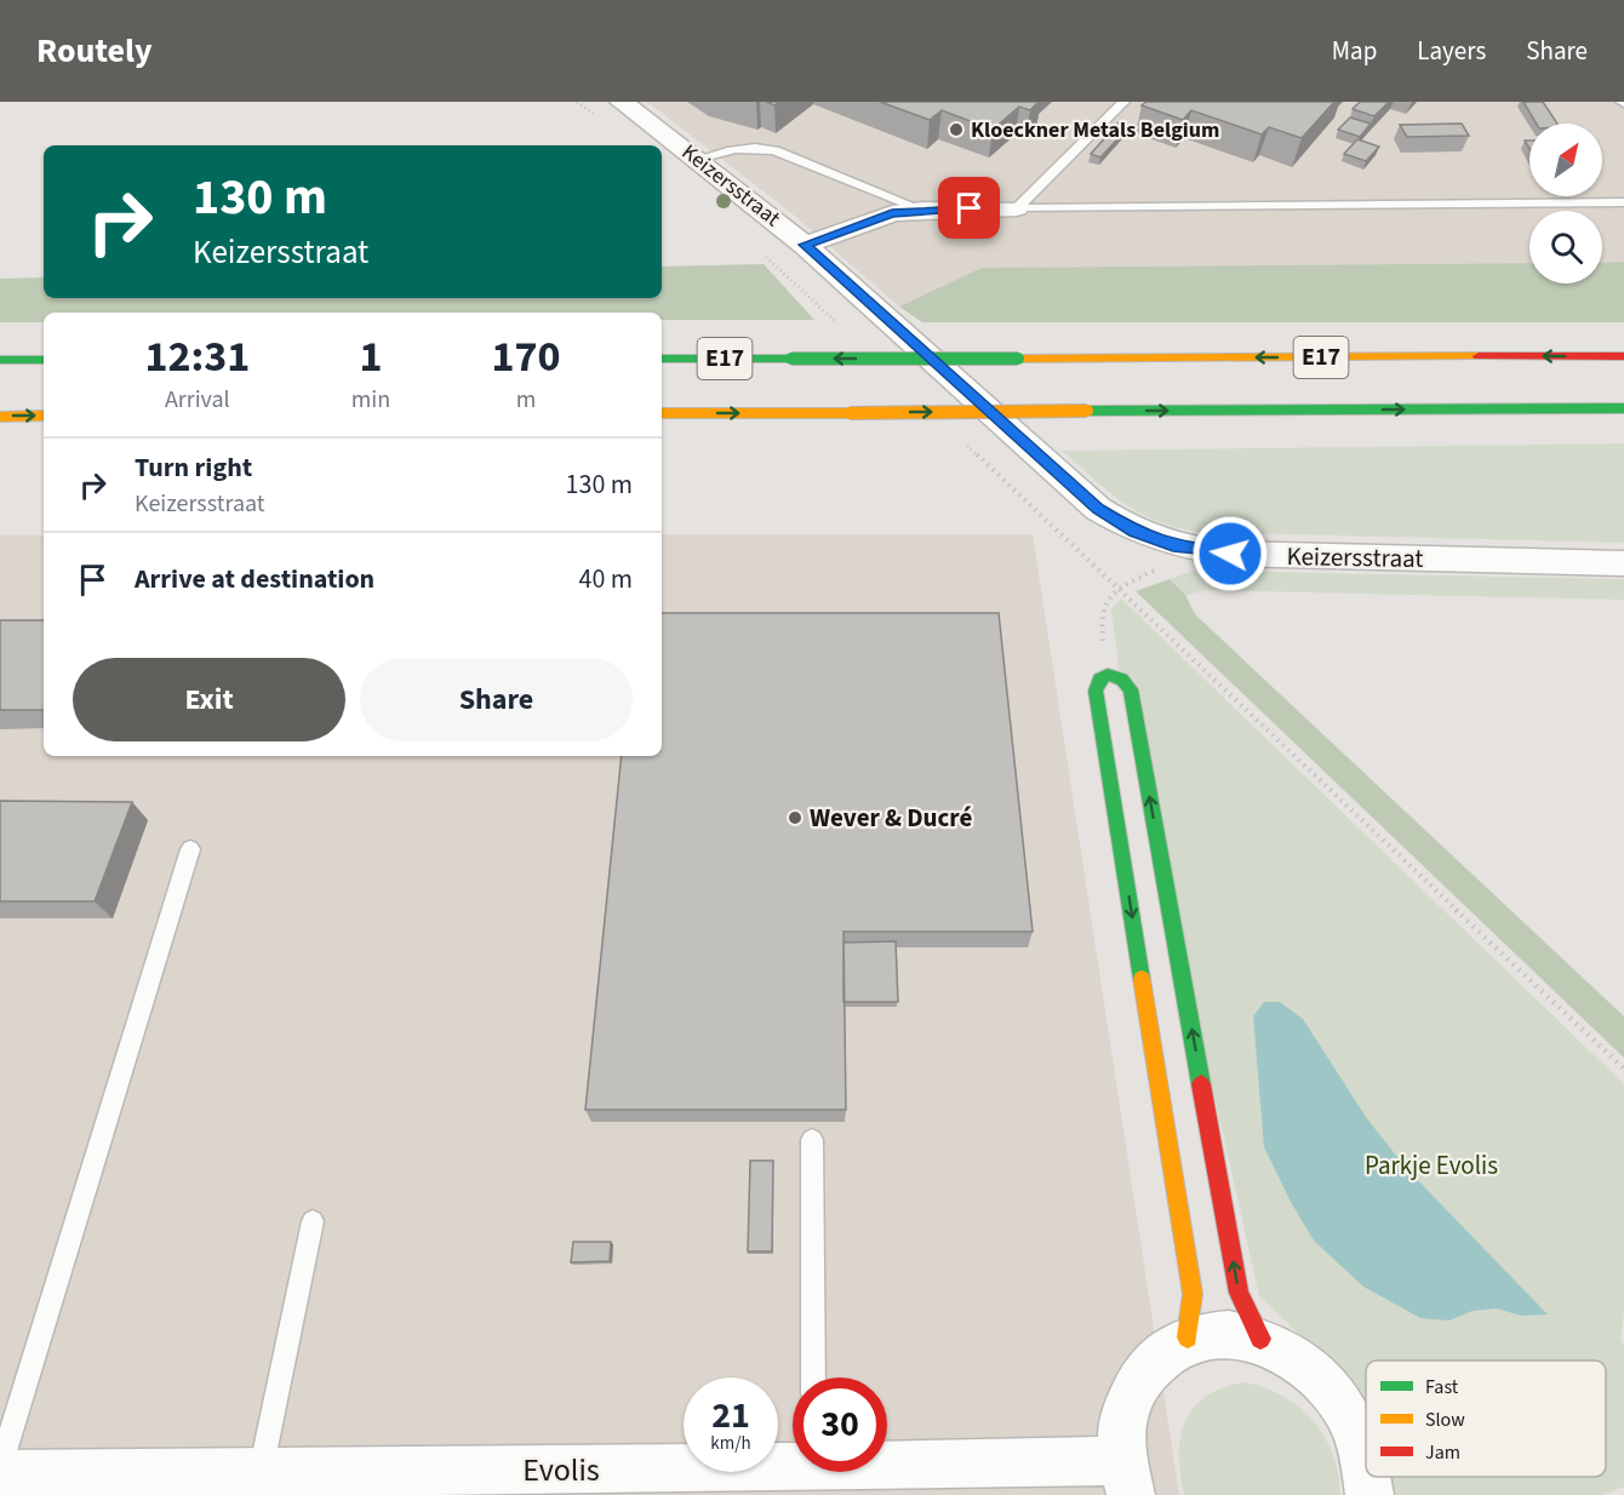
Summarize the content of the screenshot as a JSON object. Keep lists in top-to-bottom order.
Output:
{
  "streets": {
    "main road": ["E17"],
    "street": ["Keizersstraat", "Evolis"]
  },
  "parks": ["Parkje Evolis"],
  "places": ["Kloeckner Metals Belgium", "Wever & Ducré"],
  "legend": ["Fast", "Slow", "Jam"],
  "north": "top right",
  "page": {
    "header": "Routely",
    "nav": ["Map", "Layers", "Share"],
    "turn": ["130 m", "Keizersstraat"],
    "eta": [
      "12:31",
      "Arrival",
      "1",
      "min",
      "170",
      "m"
    ],
    "list": [
      {
        "name": "Turn right",
        "note": "Keizersstraat",
        "value": "130 m"
      },
      {
        "name": "Arrive at destination",
        "value": "40 m"
      }
    ],
    "buttons": ["Exit", "Share"],
    "speed": "21 km/h",
    "limit": "30"
  }
}
